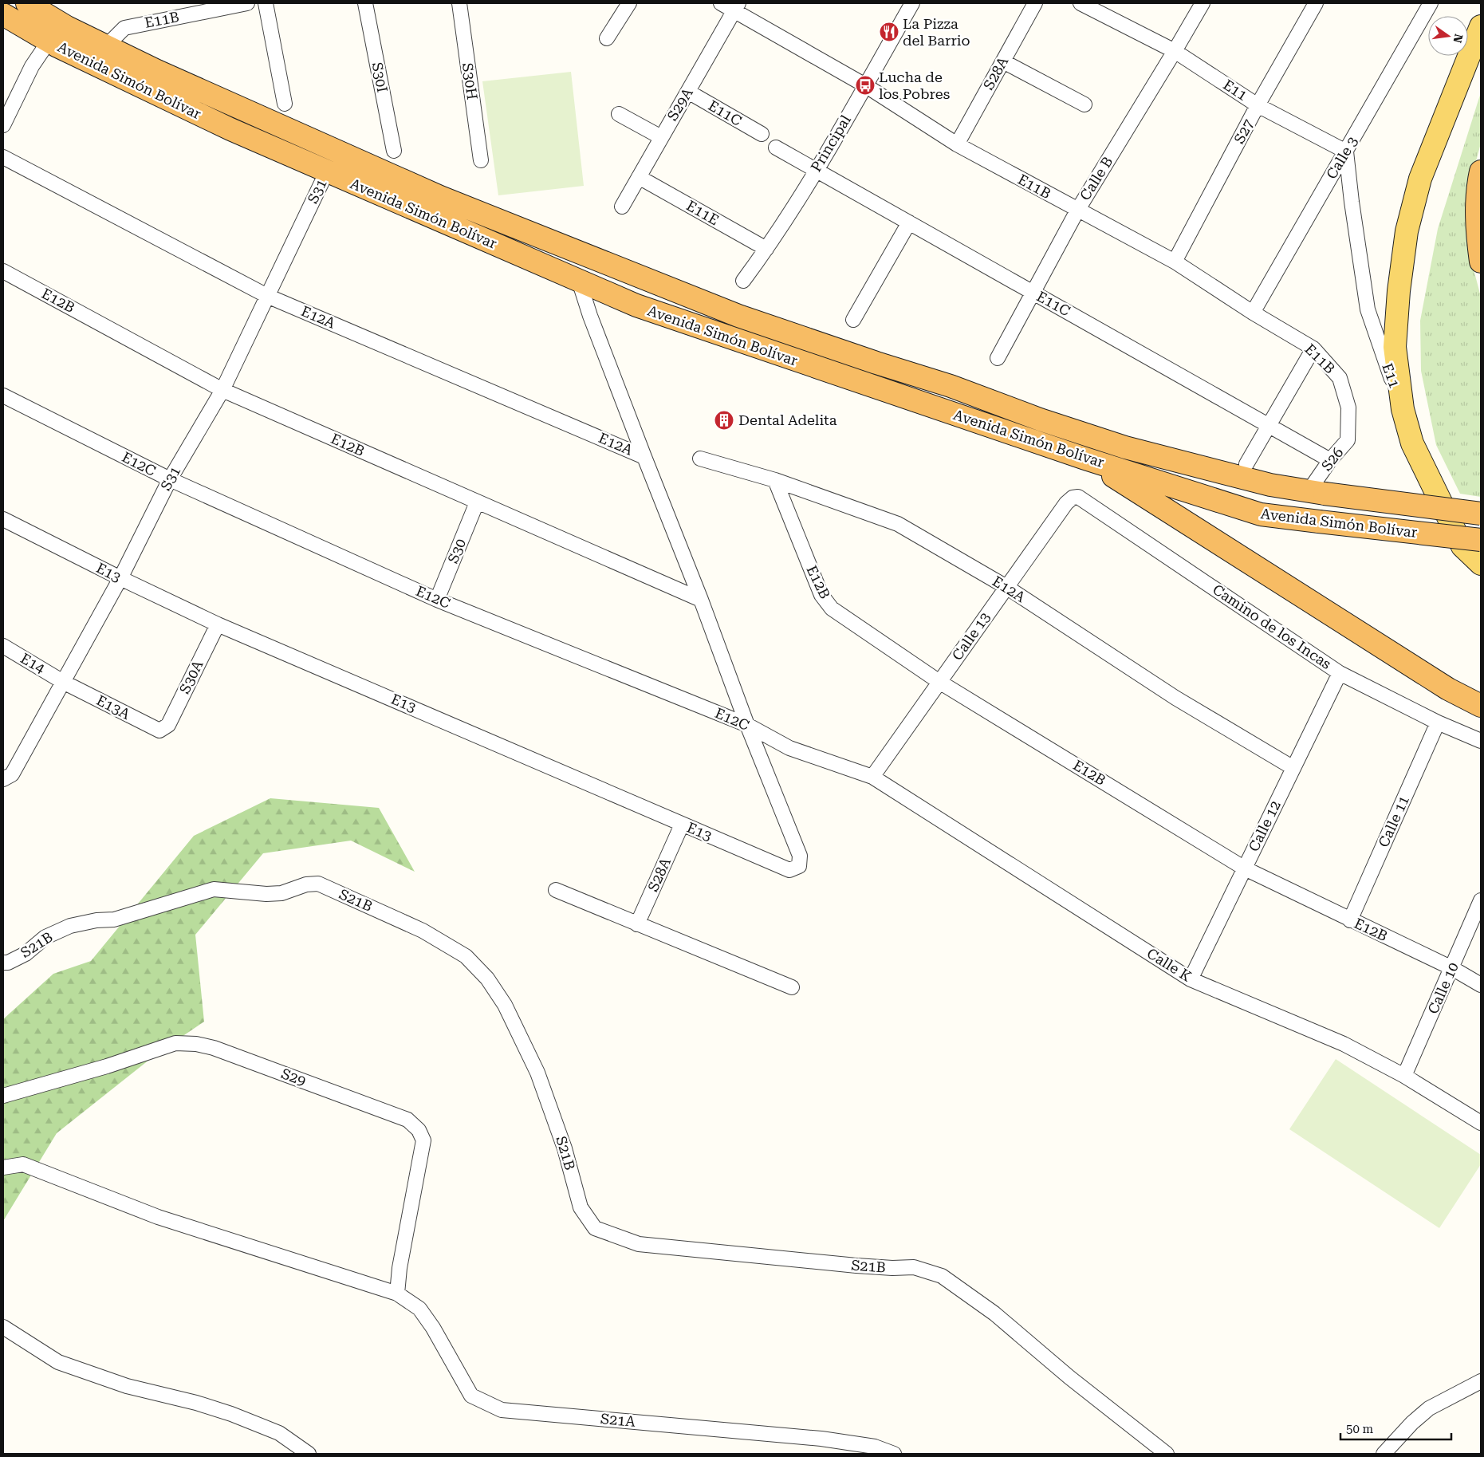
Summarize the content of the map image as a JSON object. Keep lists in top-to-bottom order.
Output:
{
  "streets": {
    "highway": ["Avenida Simón Bolívar"],
    "street": [
      "E11B",
      "S28A",
      "S30I",
      "S30H",
      "E11",
      "S29A",
      "E11C",
      "S27",
      "Principal",
      "Calle 3",
      "Calle B",
      "S31",
      "E11E",
      "E12B",
      "E12A",
      "S26",
      "E12C",
      "S30",
      "E13",
      "Camino de los Incas",
      "Calle 13",
      "E14",
      "S30A",
      "E13A",
      "Calle 11",
      "Calle 12",
      "S21B",
      "Calle K",
      "Calle 10",
      "S29",
      "S21A"
    ]
  },
  "crossings": [
    ["E11B", "S28A"],
    ["E11B", "Avenida Simón Bolívar"],
    ["E11B", "S29A"],
    ["E11B", "S27"],
    ["E11B", "Principal"],
    ["E11B", "Calle 3"],
    ["E11B", "Calle B"],
    ["E11B", "S26"],
    ["S28A", "E13"],
    ["Avenida Simón Bolívar", "S31"],
    ["Avenida Simón Bolívar", "S26"],
    ["E11", "S27"],
    ["E11", "Calle 3"],
    ["E11", "Calle B"],
    ["S29A", "E11C"],
    ["S29A", "E11E"],
    ["E11C", "Principal"],
    ["E11C", "Calle B"],
    ["E11C", "S26"],
    ["Principal", "E11E"],
    ["S31", "E12B"],
    ["S31", "E12A"],
    ["S31", "E12C"],
    ["S31", "E13"],
    ["S31", "E14"],
    ["S31", "E13A"],
    ["E12B", "E12A"],
    ["E12B", "S30"],
    ["E12B", "Calle 13"],
    ["E12B", "Calle 11"],
    ["E12B", "Calle 12"],
    ["E12B", "Calle 10"],
    ["E12A", "Calle 13"],
    ["E12A", "Calle 12"],
    ["E12C", "S30"],
    ["E12C", "E13"],
    ["E12C", "Calle 13"],
    ["E12C", "Calle K"],
    ["E13", "S30A"],
    ["Camino de los Incas", "Calle 13"],
    ["Camino de los Incas", "Calle 11"],
    ["Camino de los Incas", "Calle 12"],
    ["Calle 13", "Calle K"],
    ["E14", "E13A"],
    ["S30A", "E13A"],
    ["Calle 12", "Calle K"],
    ["Calle K", "Calle 10"],
    ["S29", "S21A"]
  ],
  "places": {
    "restaurant": ["La Pizza del Barrio"],
    "bus stop": ["Lucha de los Pobres"],
    "building": ["Dental Adelita"]
  },
  "scale_bar": "50 m",
  "north": "right"
}
